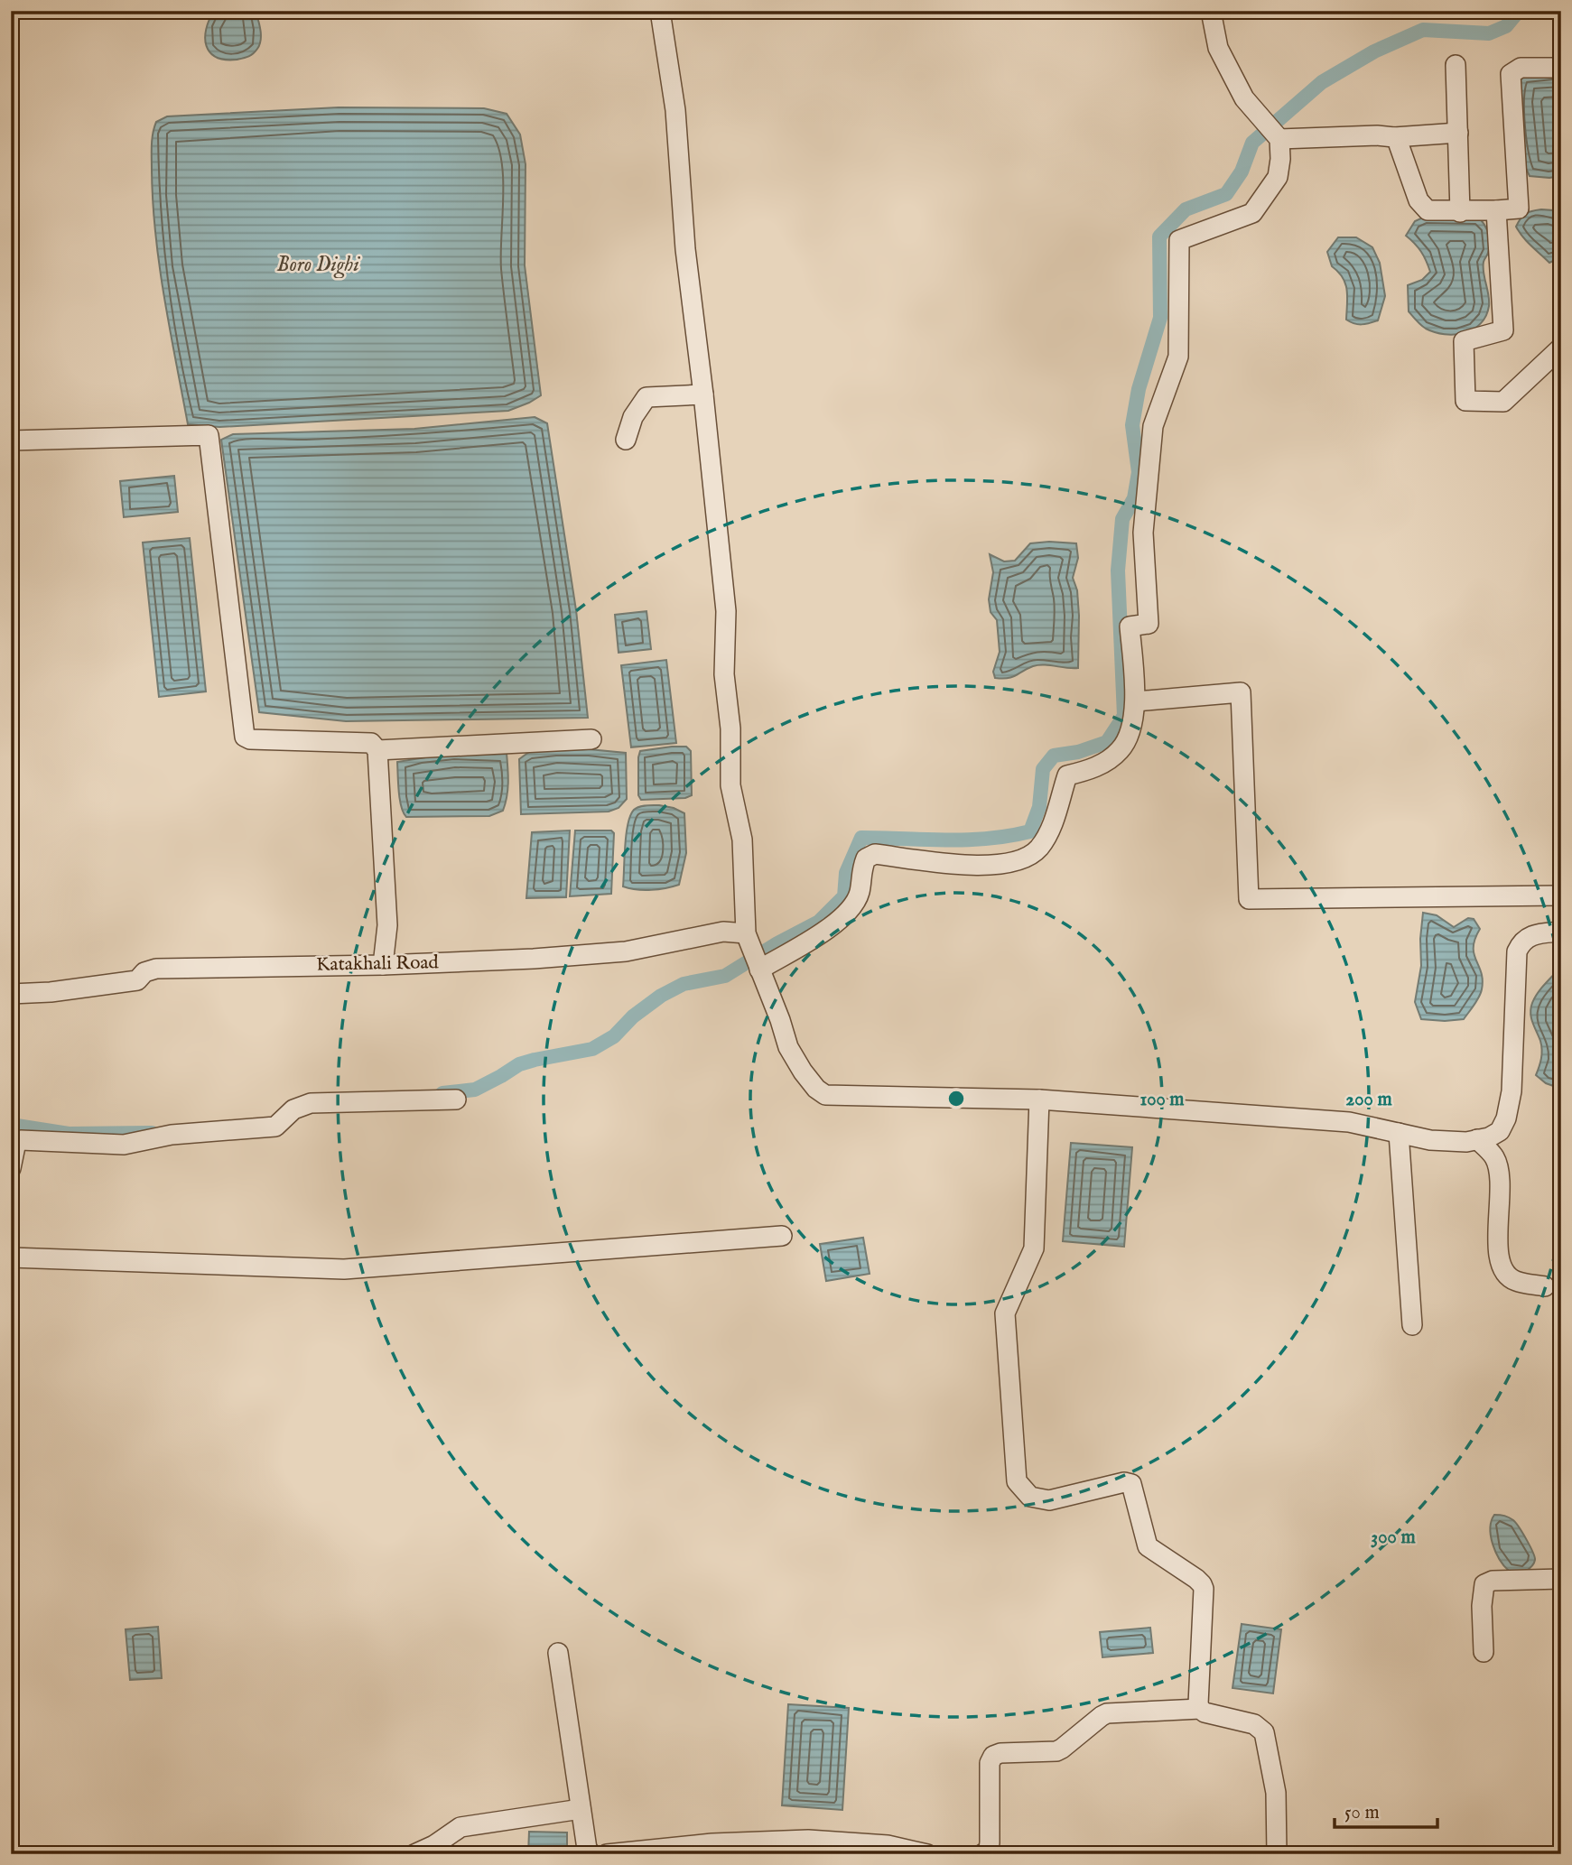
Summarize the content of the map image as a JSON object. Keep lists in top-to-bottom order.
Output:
{
  "streets": {
    "street": ["Katakhali Road"]
  },
  "water": ["Boro Dighi"],
  "scale_bar": "50 m",
  "rings": ["100 m", "200 m", "300 m"]
}
